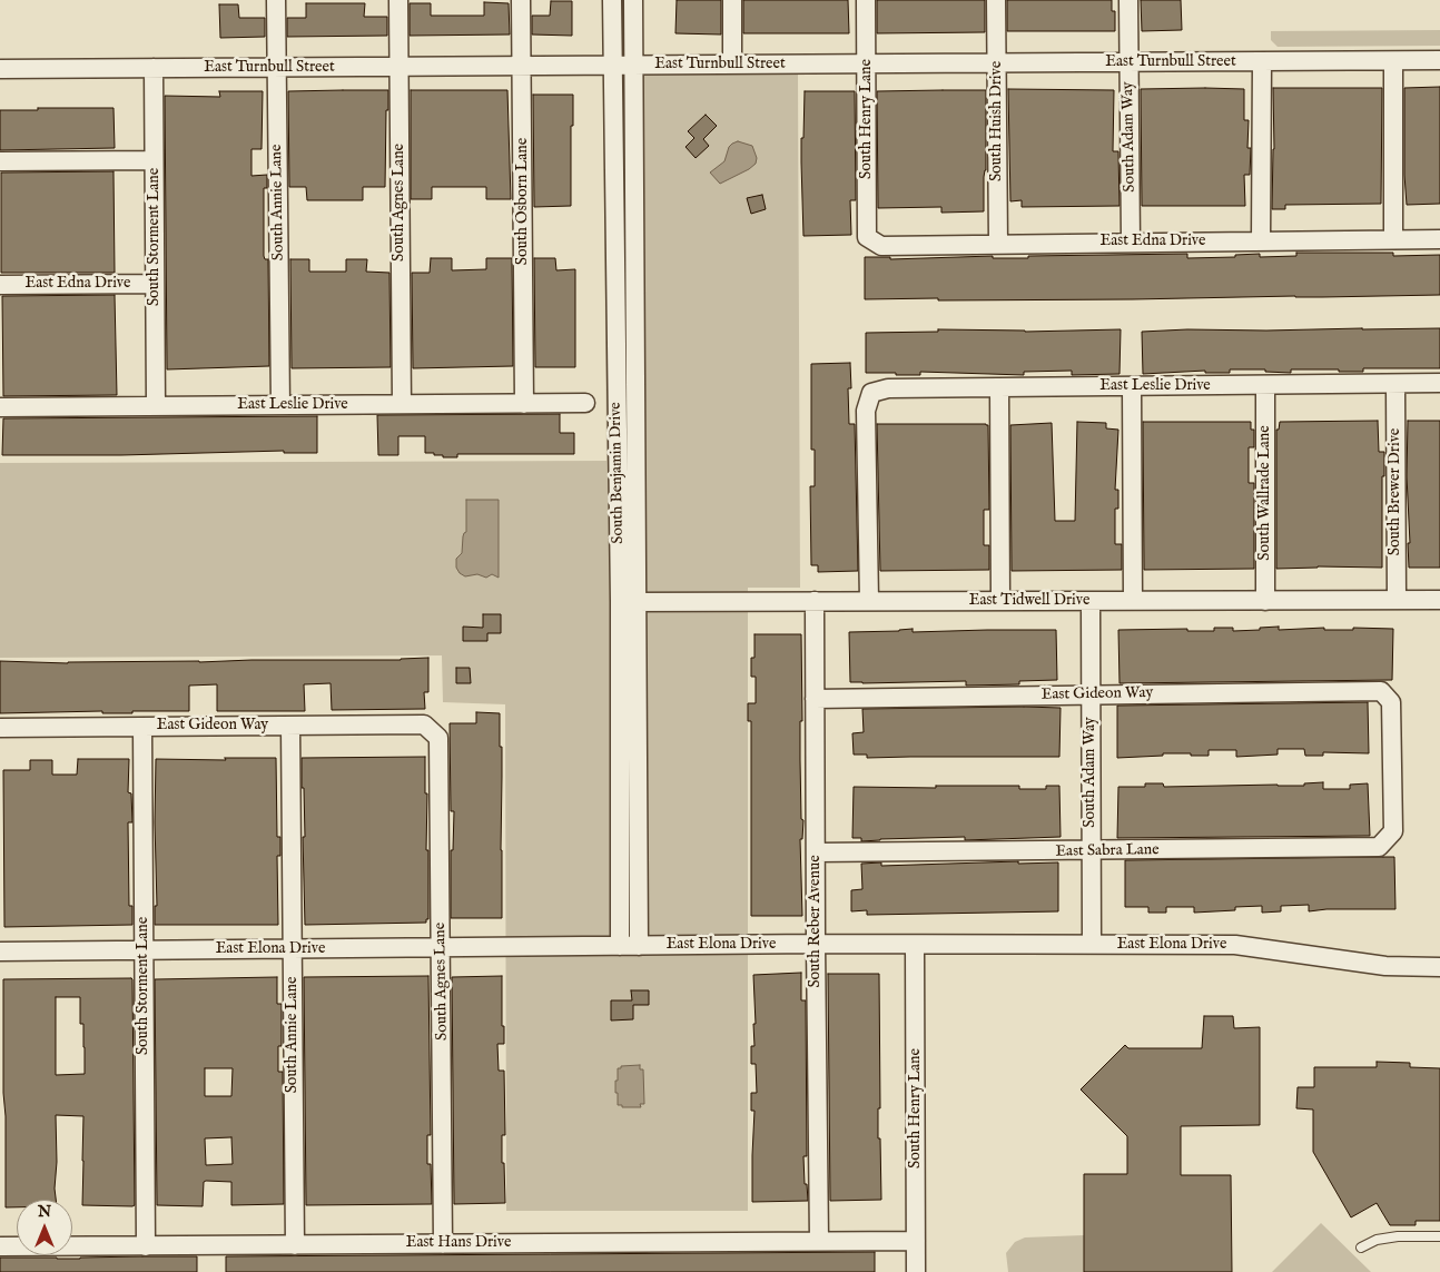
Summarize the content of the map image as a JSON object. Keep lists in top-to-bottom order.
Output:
{
  "streets": {
    "street": [
      "East Turnbull Street",
      "South Henry Lane",
      "South Huish Drive",
      "South Adam Way",
      "South Osborn Lane",
      "South Annie Lane",
      "South Agnes Lane",
      "South Storment Lane",
      "East Edna Drive",
      "East Leslie Drive",
      "South Benjamin Drive",
      "South Brewer Drive",
      "South Wallrade Lane",
      "East Tidwell Drive",
      "East Gideon Way",
      "East Sabra Lane",
      "South Reber Avenue",
      "East Elona Drive",
      "East Hans Drive"
    ]
  },
  "crossings": [
    ["East Turnbull Street", "South Henry Lane"],
    ["East Turnbull Street", "South Huish Drive"],
    ["East Turnbull Street", "South Adam Way"],
    ["East Turnbull Street", "South Osborn Lane"],
    ["East Turnbull Street", "South Annie Lane"],
    ["East Turnbull Street", "South Agnes Lane"],
    ["East Turnbull Street", "South Storment Lane"],
    ["East Turnbull Street", "South Benjamin Drive"],
    ["South Henry Lane", "East Edna Drive"],
    ["South Henry Lane", "East Elona Drive"],
    ["South Henry Lane", "East Hans Drive"],
    ["South Huish Drive", "East Edna Drive"],
    ["South Adam Way", "East Edna Drive"],
    ["South Adam Way", "East Tidwell Drive"],
    ["South Adam Way", "East Gideon Way"],
    ["South Adam Way", "East Sabra Lane"],
    ["South Adam Way", "East Elona Drive"],
    ["South Osborn Lane", "East Leslie Drive"],
    ["South Annie Lane", "East Leslie Drive"],
    ["South Annie Lane", "East Gideon Way"],
    ["South Annie Lane", "East Elona Drive"],
    ["South Annie Lane", "East Hans Drive"],
    ["South Agnes Lane", "East Leslie Drive"],
    ["South Agnes Lane", "East Gideon Way"],
    ["South Agnes Lane", "East Elona Drive"],
    ["South Agnes Lane", "East Hans Drive"],
    ["South Storment Lane", "East Edna Drive"],
    ["South Storment Lane", "East Leslie Drive"],
    ["South Storment Lane", "East Gideon Way"],
    ["South Storment Lane", "East Elona Drive"],
    ["South Storment Lane", "East Hans Drive"],
    ["East Leslie Drive", "South Brewer Drive"],
    ["East Leslie Drive", "South Wallrade Lane"],
    ["East Leslie Drive", "East Tidwell Drive"],
    ["South Benjamin Drive", "East Tidwell Drive"],
    ["South Benjamin Drive", "East Elona Drive"],
    ["South Brewer Drive", "East Tidwell Drive"],
    ["South Wallrade Lane", "East Tidwell Drive"],
    ["East Tidwell Drive", "South Reber Avenue"],
    ["East Gideon Way", "East Sabra Lane"],
    ["East Gideon Way", "South Reber Avenue"],
    ["East Sabra Lane", "South Reber Avenue"],
    ["South Reber Avenue", "East Elona Drive"],
    ["South Reber Avenue", "East Hans Drive"]
  ],
  "north": "top"
}
